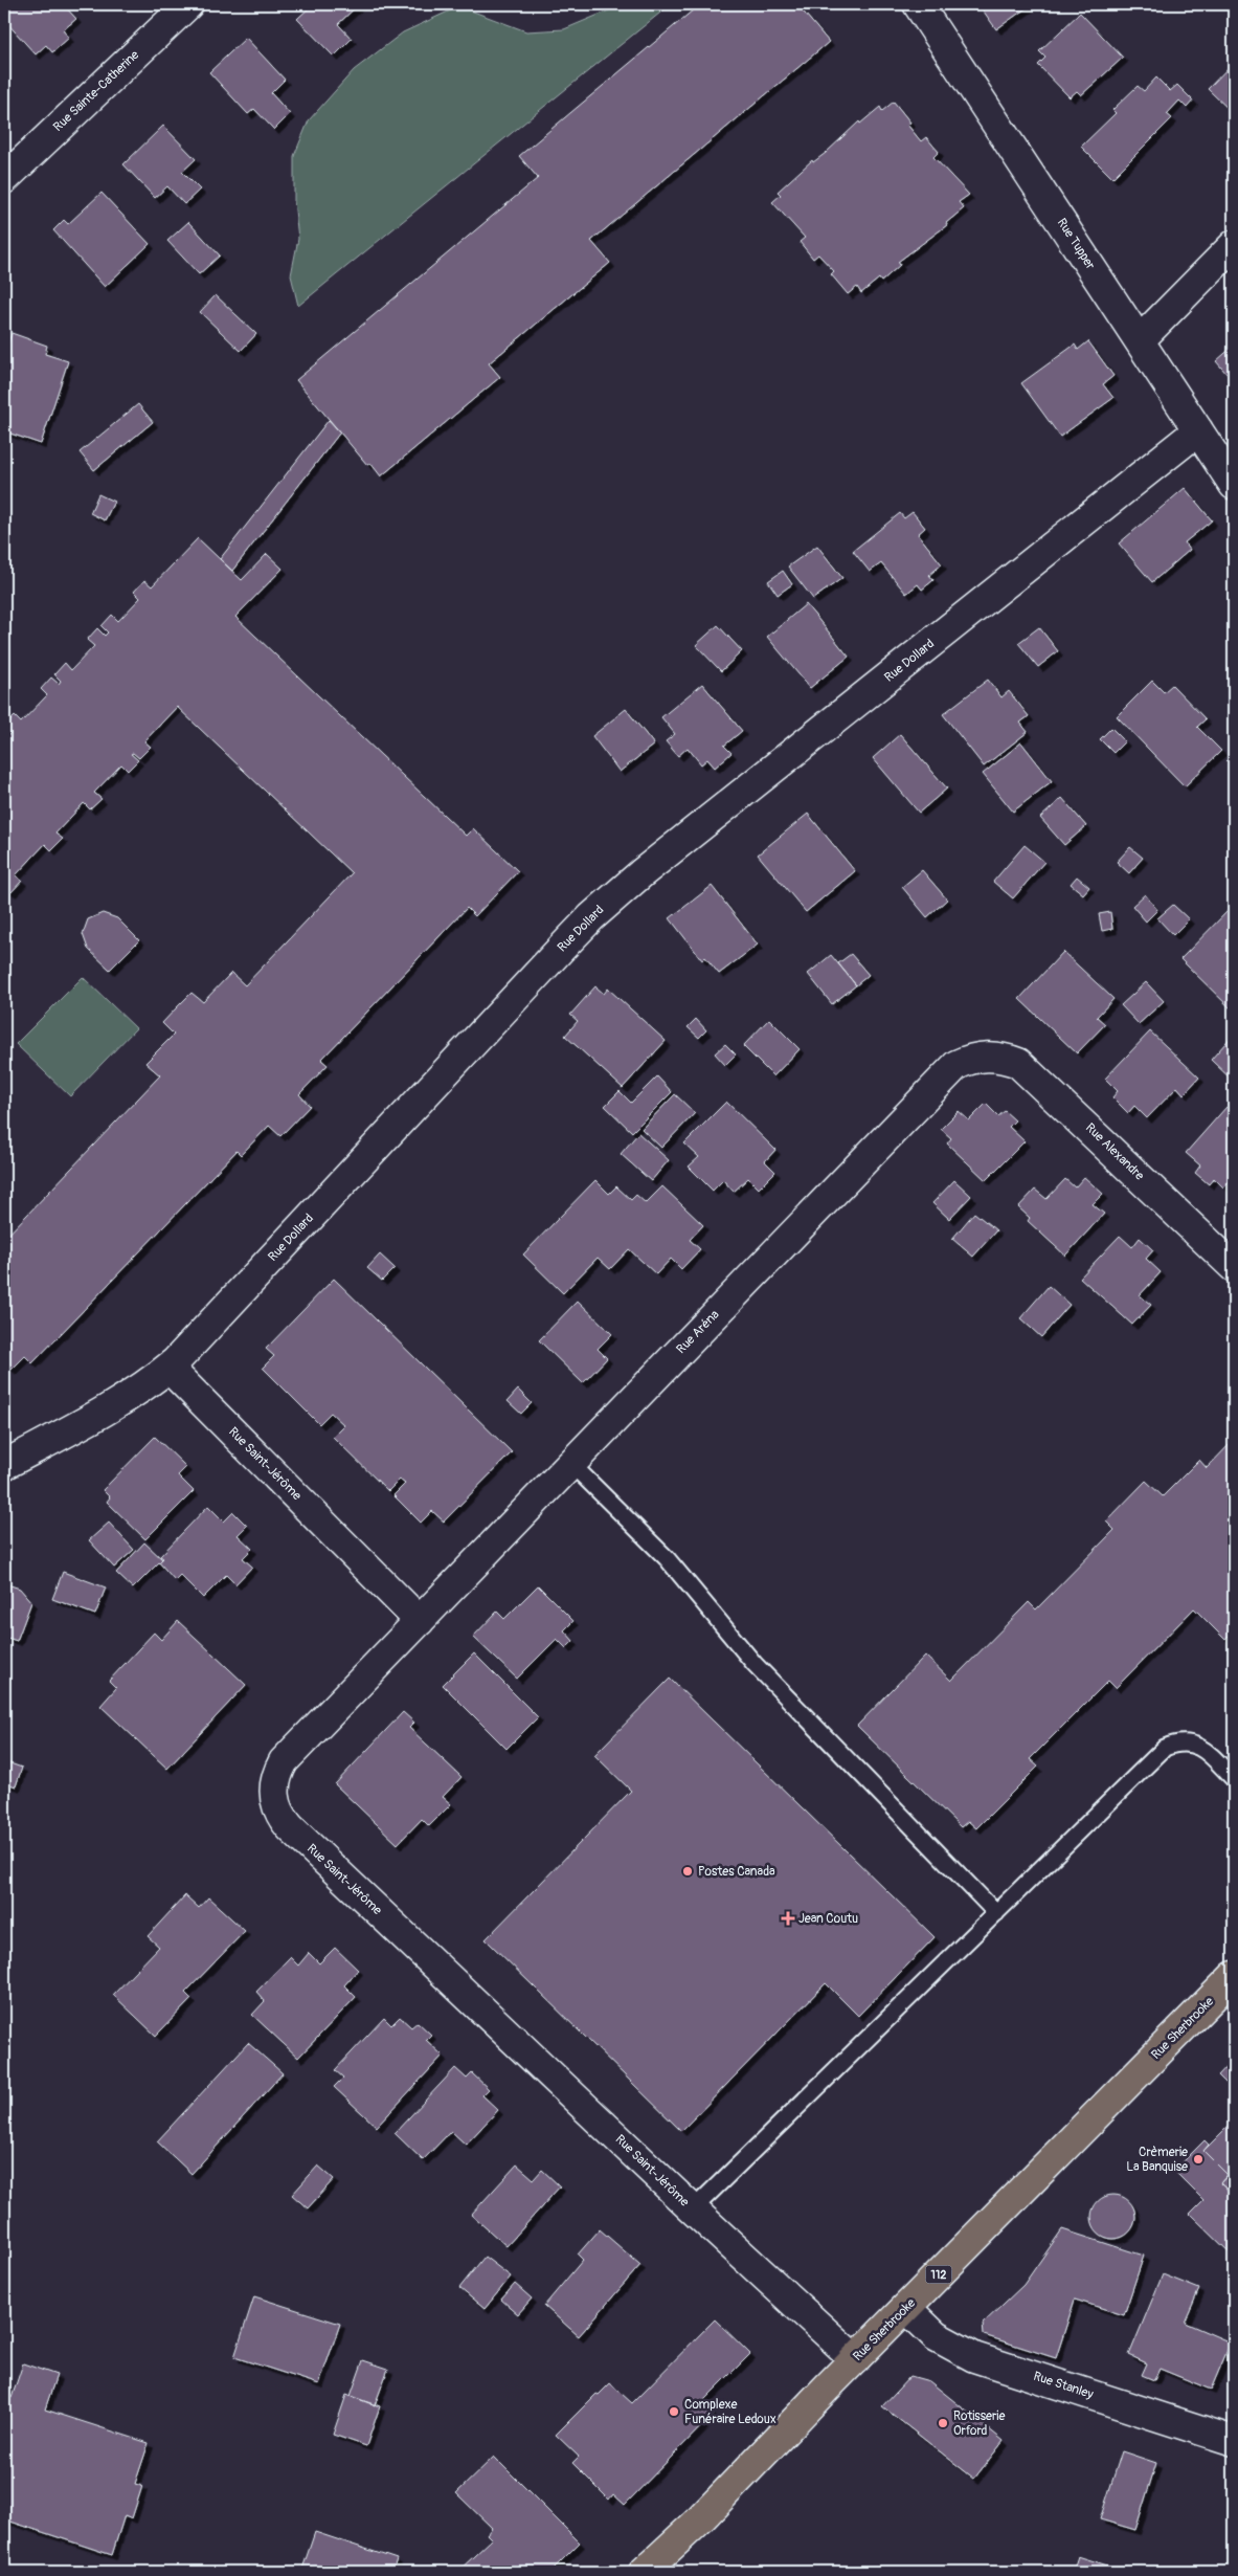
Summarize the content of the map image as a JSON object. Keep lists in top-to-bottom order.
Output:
{
  "streets": {
    "main road": ["Rue Sherbrooke", "112"],
    "street": [
      "Rue Sainte-Catherine",
      "Rue Tupper",
      "Rue Dollard",
      "Rue Alexandre",
      "Rue Aréna",
      "Rue Saint-Jérôme",
      "Rue Stanley"
    ]
  },
  "crossings": [
    ["Rue Tupper", "Rue Dollard"],
    ["Rue Dollard", "Rue Saint-Jérôme"],
    ["Rue Alexandre", "Rue Aréna"],
    ["Rue Aréna", "Rue Saint-Jérôme"],
    ["Rue Saint-Jérôme", "Rue Sherbrooke"],
    ["Rue Sherbrooke", "Rue Stanley"]
  ],
  "places": {
    "other": [
      "Postes Canada",
      "Crèmerie La Banquise",
      "Complexe Funéraire Ledoux",
      "Rotisserie Orford"
    ],
    "health": ["Jean Coutu"]
  }
}
